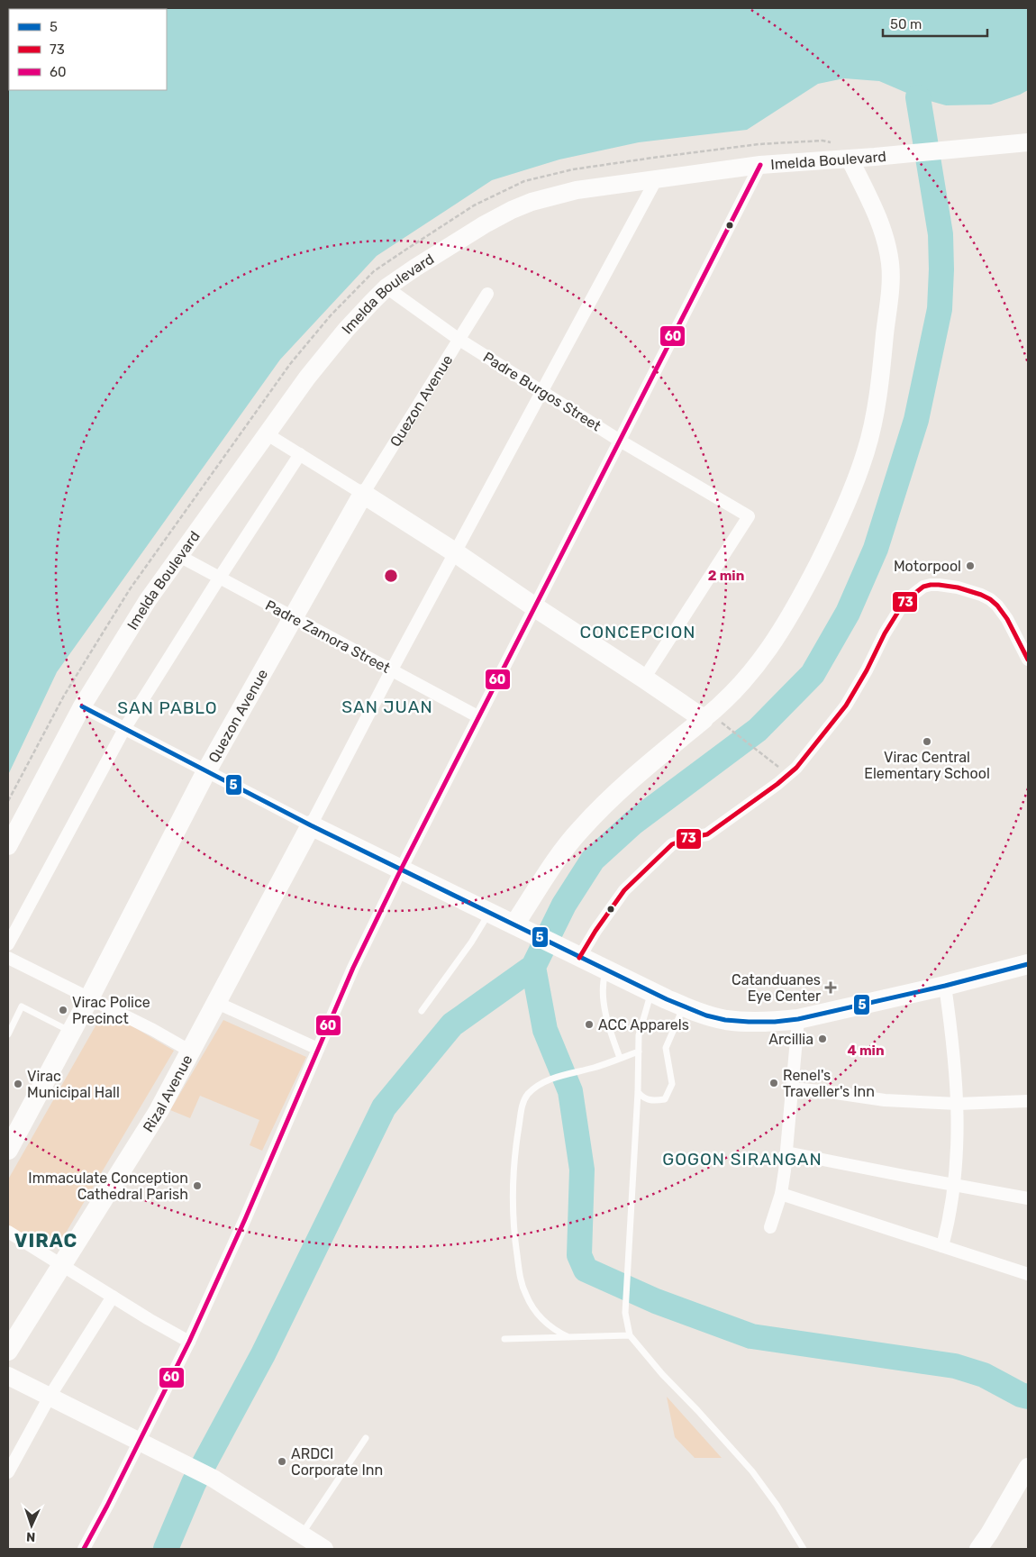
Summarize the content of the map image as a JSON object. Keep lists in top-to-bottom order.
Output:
{
  "streets": {
    "main road": ["Imelda Boulevard", "Quezon Avenue", "Rizal Avenue"],
    "street": ["Padre Burgos Street", "Padre Zamora Street"]
  },
  "crossings": [
    ["Imelda Boulevard", "Padre Burgos Street"],
    ["Imelda Boulevard", "Padre Zamora Street"],
    ["Padre Burgos Street", "Quezon Avenue"],
    ["Quezon Avenue", "Padre Zamora Street"]
  ],
  "districts": [
    "CONCEPCION",
    "SAN JUAN",
    "SAN PABLO",
    "GOGON SIRANGAN",
    "VIRAC"
  ],
  "places": {
    "other": [
      "Motorpool",
      "Virac Central Elementary School",
      "Virac Police Precinct",
      "ACC Apparels",
      "Arcillia",
      "Renel's Traveller's Inn",
      "Virac Municipal Hall",
      "Immaculate Conception Cathedral Parish",
      "ARDCI Corporate Inn"
    ],
    "health": ["Catanduanes Eye Center"]
  },
  "lines": ["transit line 60", "transit line 73", "transit line 5"],
  "legend": ["5", "73", "60"],
  "scale_bar": "50 m",
  "north": "bottom",
  "rings": ["2 min", "4 min"]
}
